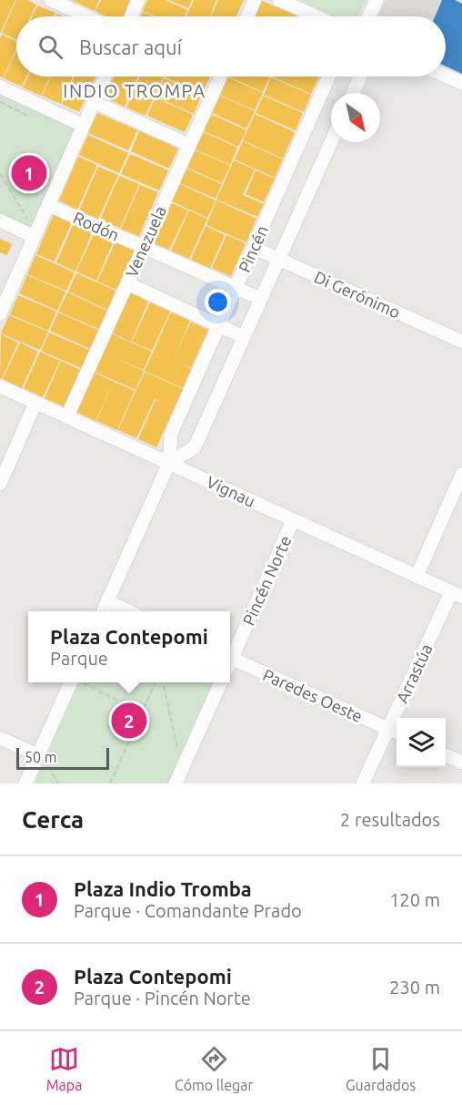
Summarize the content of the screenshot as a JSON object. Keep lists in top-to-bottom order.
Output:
{
  "streets": {
    "street": [
      "Rodón",
      "Venezuela",
      "Pincén",
      "Di Gerónimo",
      "Vignau",
      "Pincén Norte",
      "Arrastúa",
      "Paredes Oeste"
    ]
  },
  "crossings": [
    ["Rodón", "Venezuela"],
    ["Rodón", "Pincén"],
    ["Venezuela", "Vignau"],
    ["Pincén", "Di Gerónimo"],
    ["Pincén", "Vignau"],
    ["Vignau", "Pincén Norte"],
    ["Vignau", "Arrastúa"],
    ["Arrastúa", "Paredes Oeste"]
  ],
  "districts": ["INDIO TROMPA"],
  "scale_bar": "50 m",
  "north": "bottom right",
  "page": {
    "search": "Buscar aquí",
    "pins": ["1", "2"],
    "popup": ["Plaza Contepomi", "Parque"],
    "scale": "50 m",
    "heading": ["Cerca", "2 resultados"],
    "list": [
      {
        "mark": "1",
        "name": "Plaza Indio Tromba",
        "note": "Parque · Comandante Prado",
        "value": "120 m"
      },
      {
        "mark": "2",
        "name": "Plaza Contepomi",
        "note": "Parque · Pincén Norte",
        "value": "230 m"
      }
    ],
    "nav": ["Mapa", "Cómo llegar", "Guardados"]
  }
}
